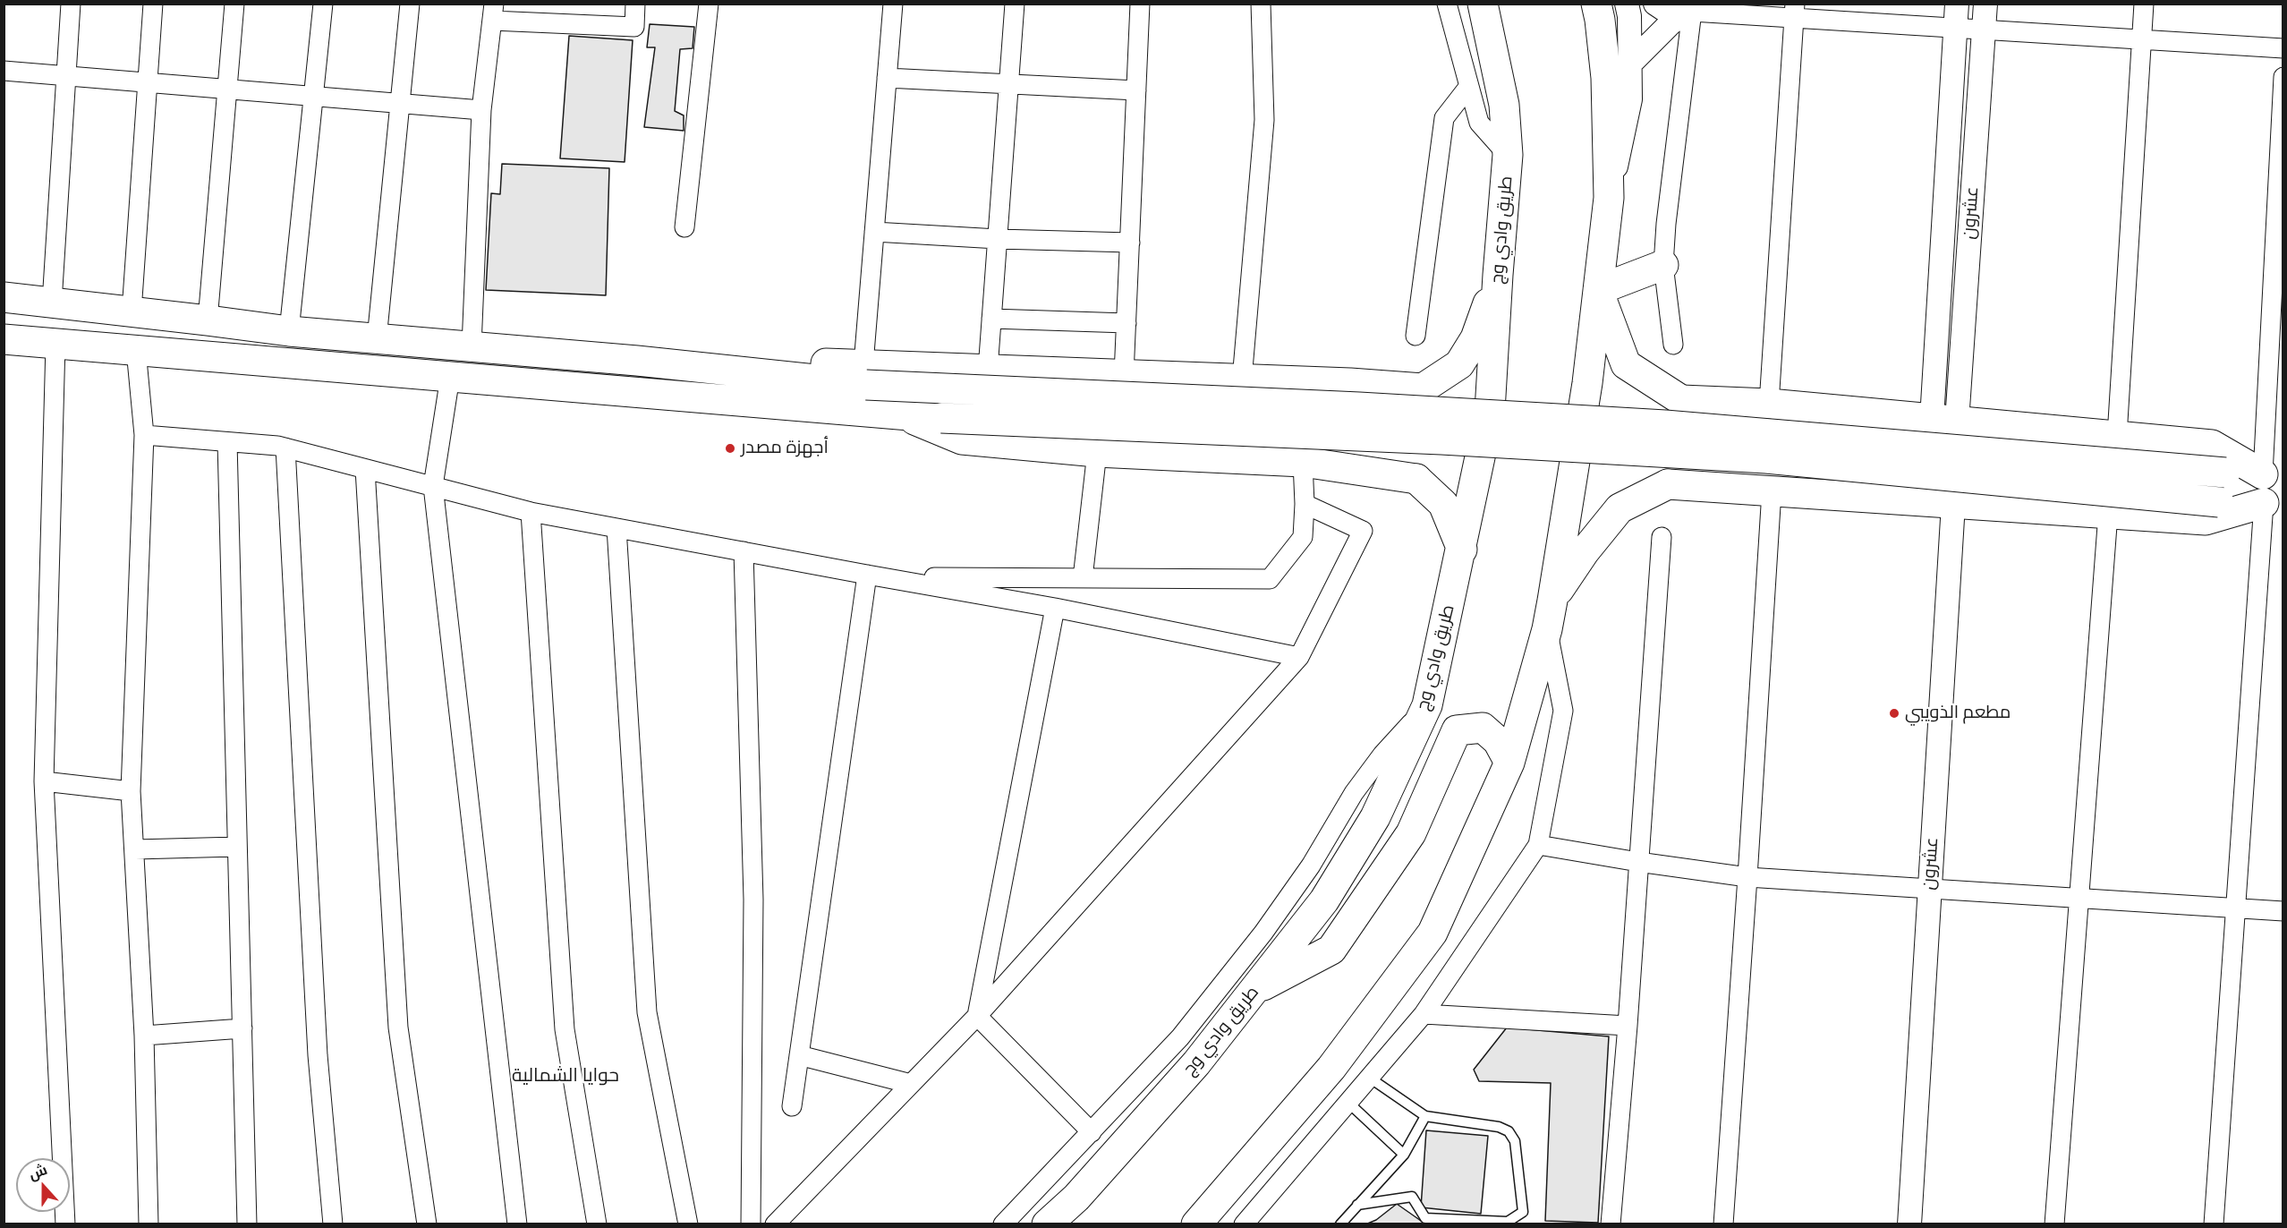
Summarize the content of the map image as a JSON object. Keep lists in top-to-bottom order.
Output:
{
  "streets": {
    "main road": ["طريق وادي وج"],
    "street": ["عشرون"]
  },
  "districts": ["حوايا الشمالية"],
  "places": ["أجهزة مصدر", "مطعم الذويبي"],
  "north": "top"
}
